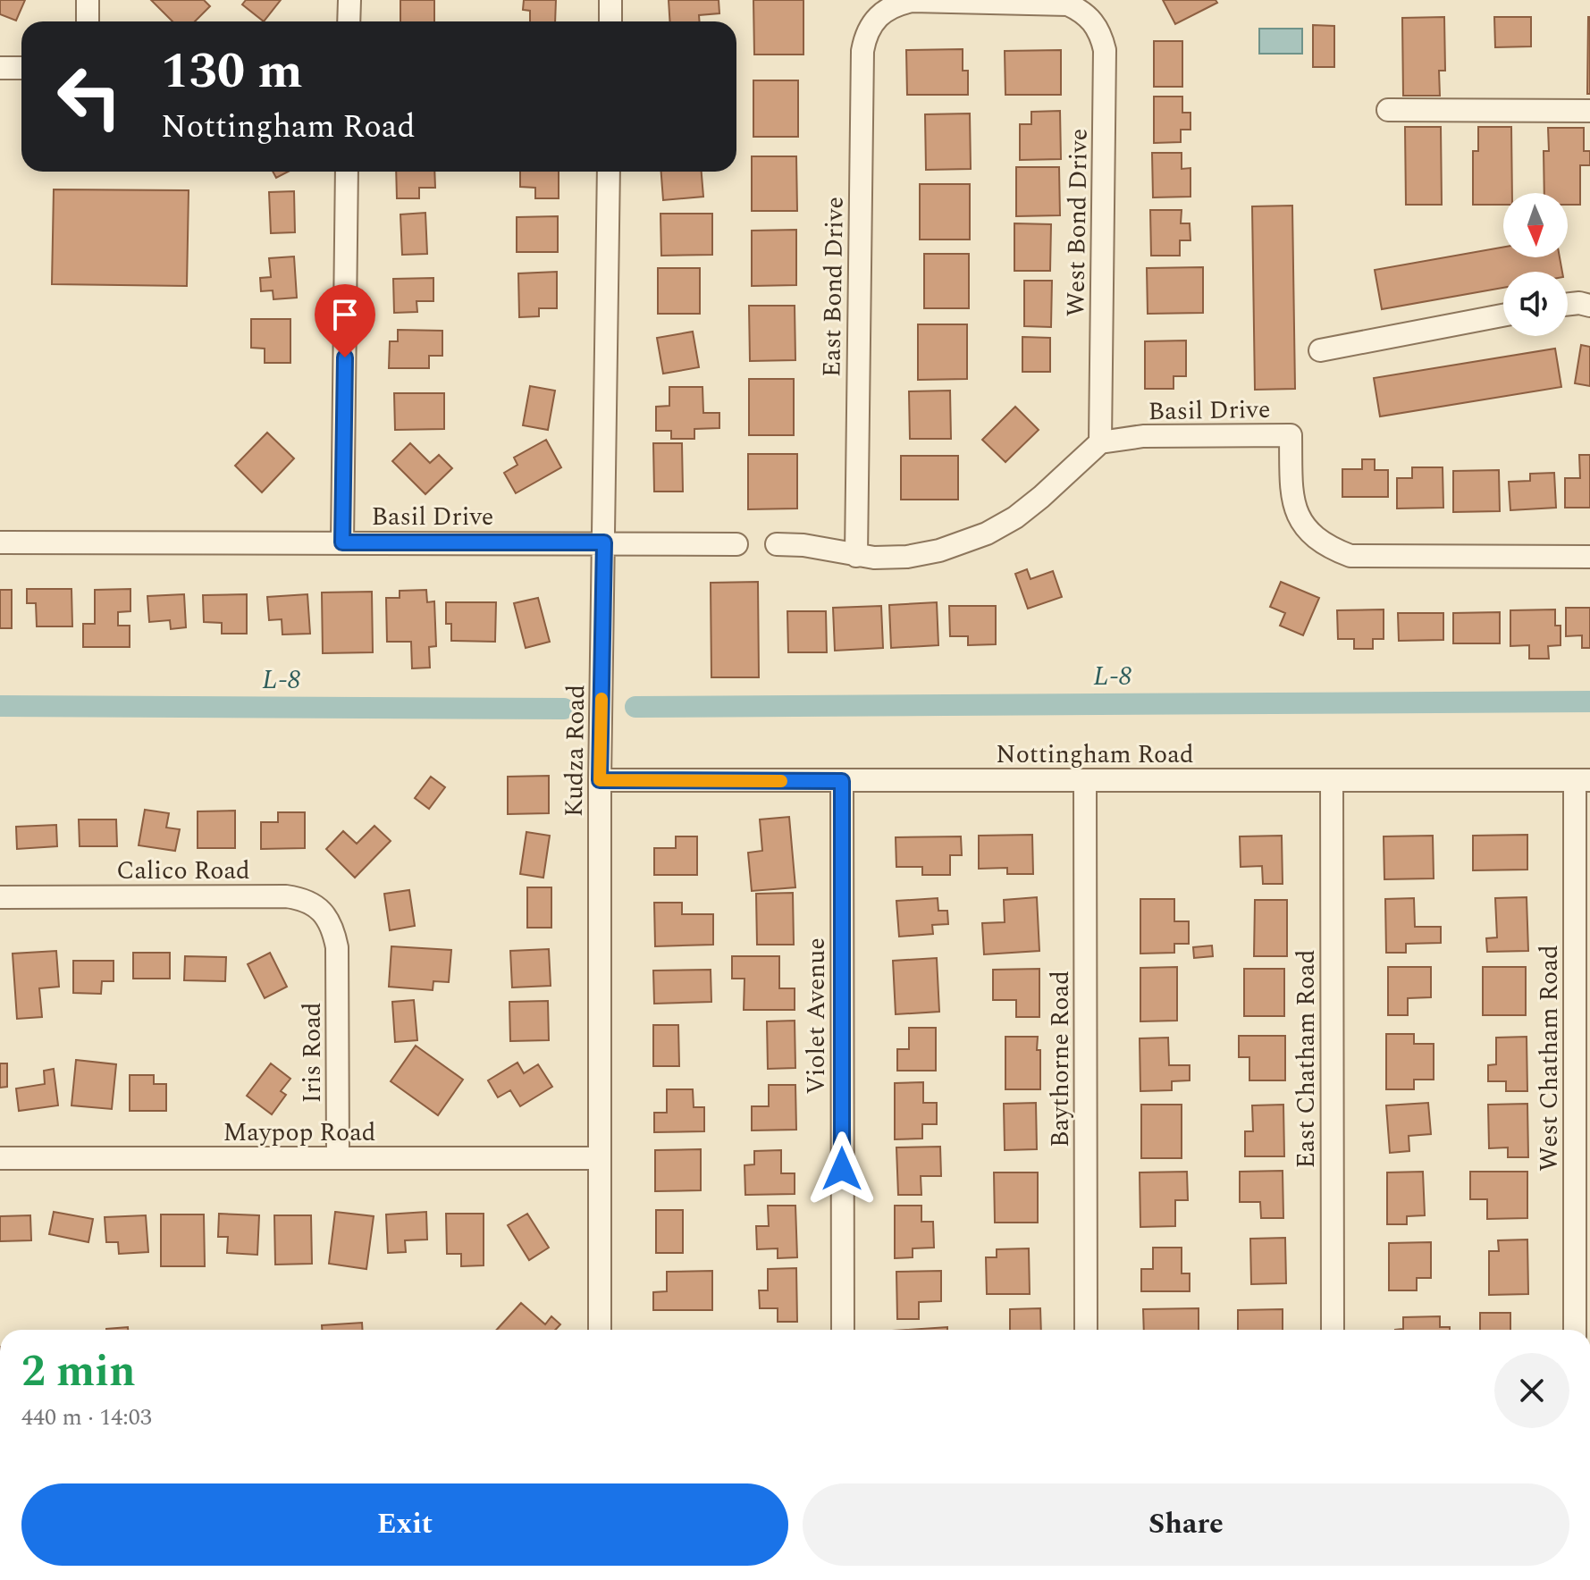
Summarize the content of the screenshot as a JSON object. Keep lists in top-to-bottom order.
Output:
{
  "streets": {
    "street": [
      "West Bond Drive",
      "East Bond Drive",
      "Basil Drive",
      "Kudza Road",
      "Nottingham Road",
      "Calico Road",
      "Violet Avenue",
      "Iris Road",
      "West Chatham Road",
      "Baythorne Road",
      "East Chatham Road",
      "Maypop Road"
    ]
  },
  "crossings": [
    ["West Bond Drive", "East Bond Drive"],
    ["West Bond Drive", "Basil Drive"],
    ["Basil Drive", "Kudza Road"],
    ["Kudza Road", "Nottingham Road"],
    ["Kudza Road", "Maypop Road"],
    ["Nottingham Road", "Violet Avenue"],
    ["Nottingham Road", "West Chatham Road"],
    ["Nottingham Road", "Baythorne Road"],
    ["Nottingham Road", "East Chatham Road"],
    ["Calico Road", "Iris Road"],
    ["Iris Road", "Maypop Road"]
  ],
  "water": ["L-8"],
  "north": "bottom",
  "page": {
    "turn": ["130 m", "Nottingham Road"],
    "heading": ["2 min", "440 m · 14:03"],
    "buttons": ["Exit", "Share"]
  }
}
